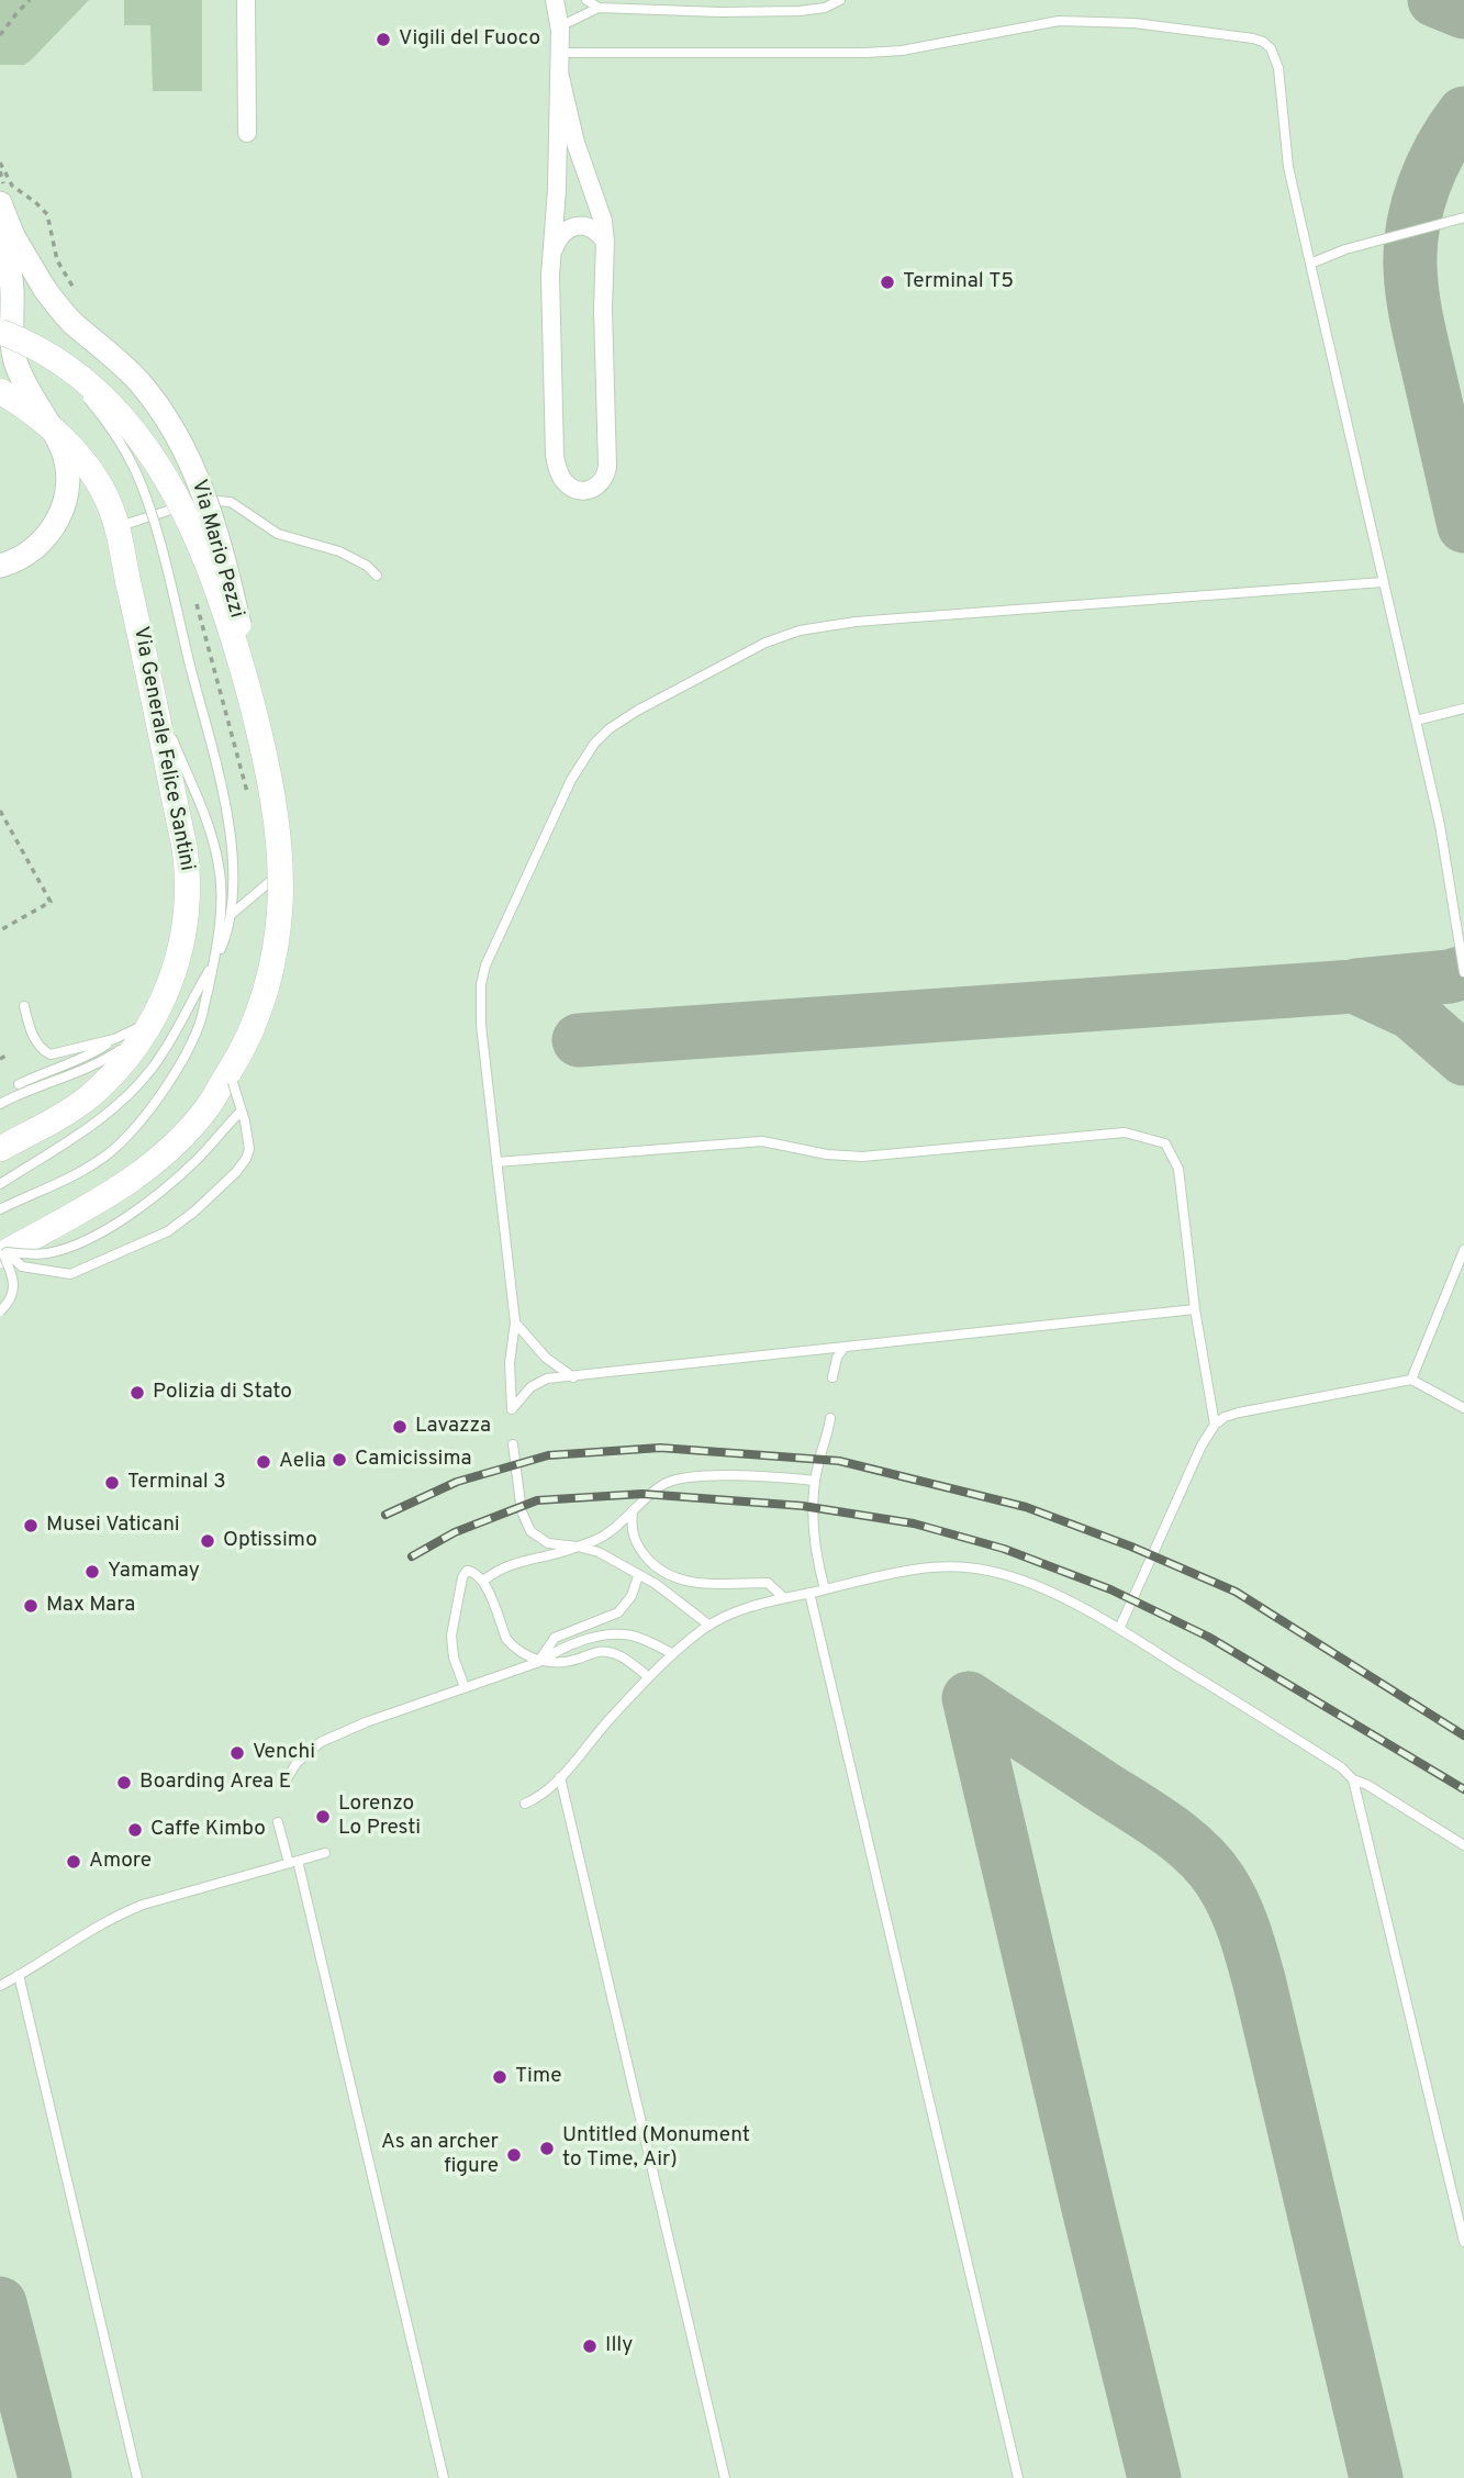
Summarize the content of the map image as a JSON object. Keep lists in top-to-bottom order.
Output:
{
  "streets": {
    "main road": ["Via Generale Felice Santini"],
    "street": ["Via Mario Pezzi"]
  },
  "places": [
    "Vigili del Fuoco",
    "Terminal T5",
    "Polizia di Stato",
    "Lavazza",
    "Camicissima",
    "Aelia",
    "Terminal 3",
    "Musei Vaticani",
    "Optissimo",
    "Yamamay",
    "Max Mara",
    "Venchi",
    "Boarding Area E",
    "Lorenzo Lo Presti",
    "Caffe Kimbo",
    "Amore",
    "Time",
    "Untitled (Monument to Time, Air)",
    "As an archer figure",
    "Illy"
  ]
}
